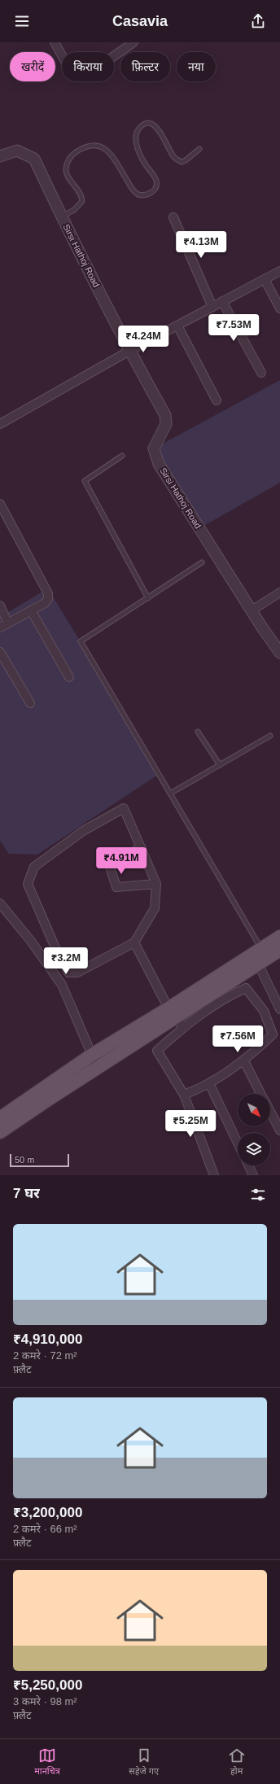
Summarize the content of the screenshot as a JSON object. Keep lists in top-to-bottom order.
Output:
{
  "streets": {
    "street": ["Sirsi Hathoj Road"]
  },
  "scale_bar": "50 m",
  "north": "bottom right",
  "page": {
    "header": "Casavia",
    "chip": [
      "खरीदें",
      "किराया",
      "फ़िल्टर",
      "नया"
    ],
    "price": [
      "₹4.13M",
      "₹7.53M",
      "₹4.24M",
      "₹4.91M",
      "₹3.2M",
      "₹7.56M",
      "₹5.25M"
    ],
    "scale": "50 m",
    "heading": "7 घर",
    "list": [
      {
        "name": "₹4,910,000",
        "note": "2 कमरे · 72 m² · फ़्लैट"
      },
      {
        "name": "₹3,200,000",
        "note": "2 कमरे · 66 m² · फ़्लैट"
      },
      {
        "name": "₹5,250,000",
        "note": "3 कमरे · 98 m² · फ़्लैट"
      }
    ],
    "tabs": ["मानचित्र", "सहेजे गए", "होम"]
  }
}
